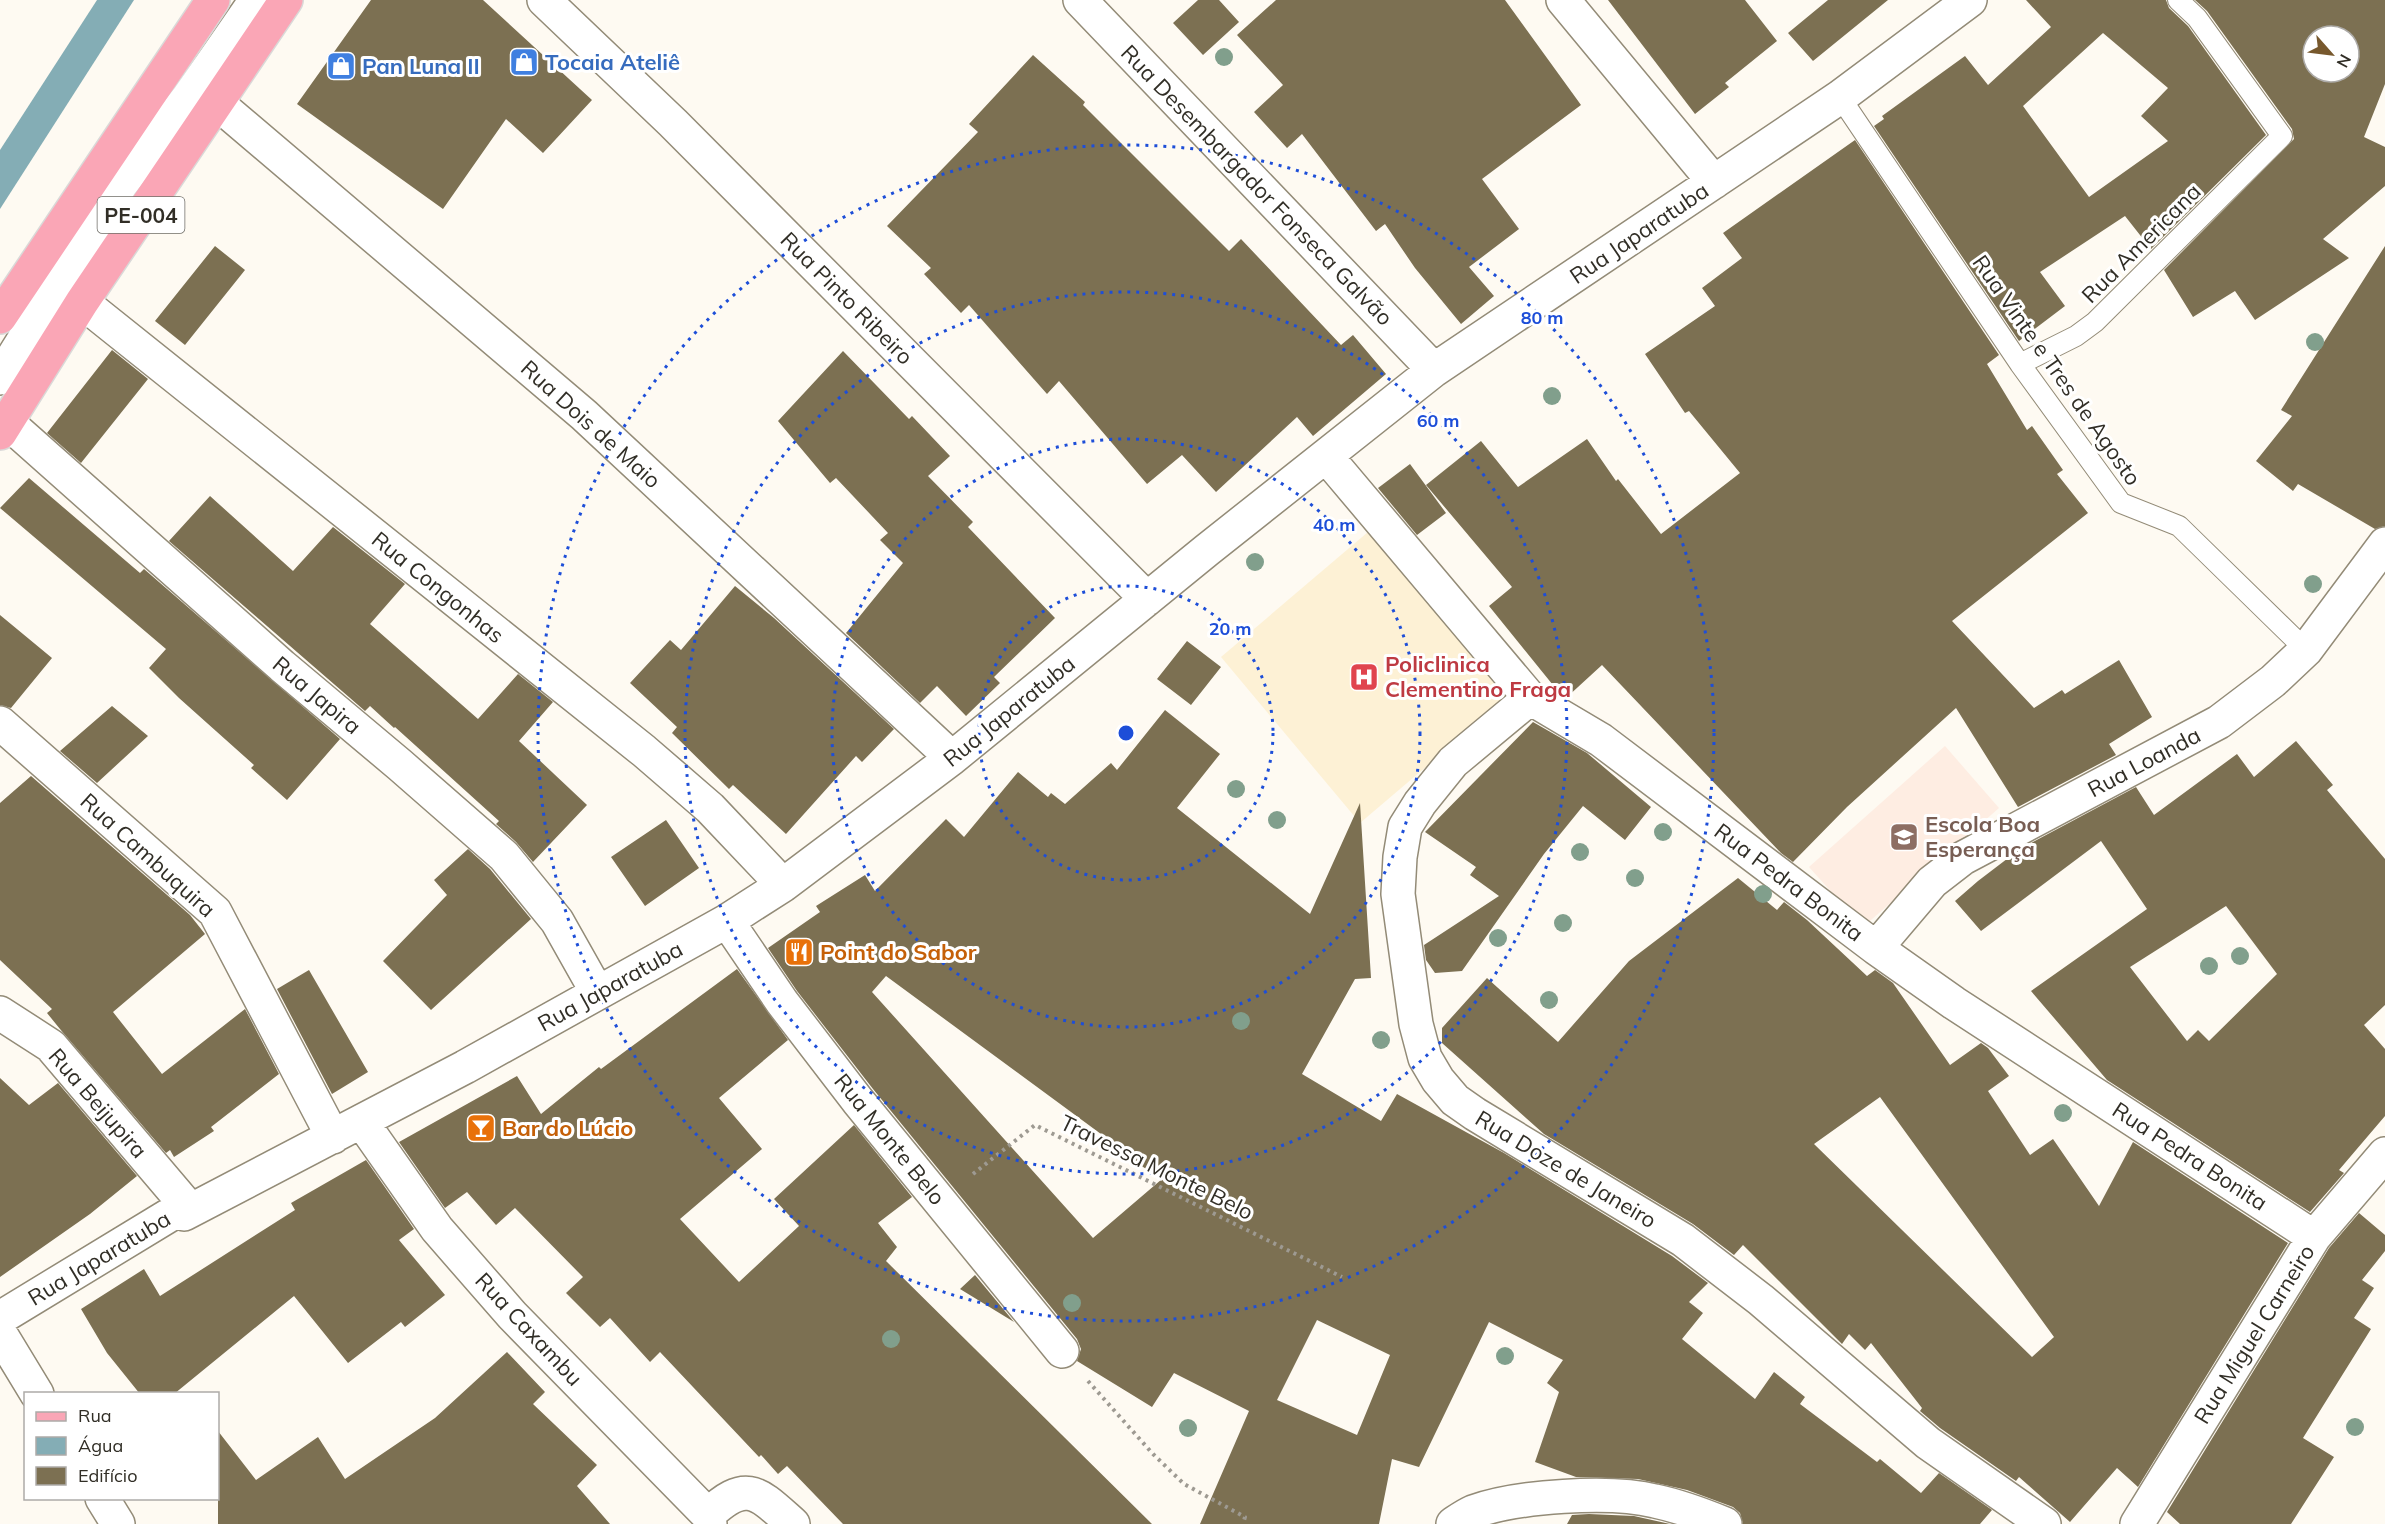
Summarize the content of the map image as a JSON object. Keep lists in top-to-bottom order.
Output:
{
  "streets": {
    "main road": ["PE-004"],
    "street": [
      "Rua Desembargador Fonseca Galvão",
      "Rua Japaratuba",
      "Rua Pinto Ribeiro",
      "Rua Dois de Maio",
      "Rua Congonhas",
      "Rua Japira",
      "Rua Loanda",
      "Rua Cambuquira",
      "Rua Pedra Bonita",
      "Rua Beijupira",
      "Rua Monte Belo",
      "Rua Doze de Janeiro",
      "Rua Caxambu",
      "Rua Miguel Carneiro"
    ],
    "lane": ["Rua Americana", "Rua Vinte e Tres de Agosto"],
    "path": ["Travessa Monte Belo"]
  },
  "crossings": [
    ["Rua Desembargador Fonseca Galvão", "Rua Japaratuba"],
    ["PE-004", "Rua Dois de Maio"],
    ["PE-004", "Rua Congonhas"],
    ["PE-004", "Rua Japira"],
    ["Rua Japaratuba", "Rua Pinto Ribeiro"],
    ["Rua Japaratuba", "Rua Vinte e Tres de Agosto"],
    ["Rua Japaratuba", "Rua Dois de Maio"],
    ["Rua Japaratuba", "Rua Congonhas"],
    ["Rua Japaratuba", "Rua Japira"],
    ["Rua Japaratuba", "Rua Cambuquira"],
    ["Rua Japaratuba", "Rua Pedra Bonita"],
    ["Rua Japaratuba", "Rua Beijupira"],
    ["Rua Japaratuba", "Rua Monte Belo"],
    ["Rua Japaratuba", "Rua Caxambu"],
    ["Rua Americana", "Rua Vinte e Tres de Agosto"],
    ["Rua Vinte e Tres de Agosto", "Rua Loanda"],
    ["Rua Loanda", "Rua Pedra Bonita"],
    ["Rua Pedra Bonita", "Rua Doze de Janeiro"],
    ["Rua Pedra Bonita", "Rua Miguel Carneiro"],
    ["Rua Monte Belo", "Travessa Monte Belo"]
  ],
  "places": {
    "shop": ["Tocaia Ateliê", "Pan Luna II"],
    "hospital": ["Policlinica Clementino Fraga"],
    "school or university": ["Escola Boa Esperança"],
    "restaurant": ["Point do Sabor"],
    "bar": ["Bar do Lúcio"]
  },
  "legend": ["Rua", "Água", "Edifício"],
  "north": "bottom right",
  "rings": [
    "80 m",
    "60 m",
    "40 m",
    "20 m"
  ]
}
